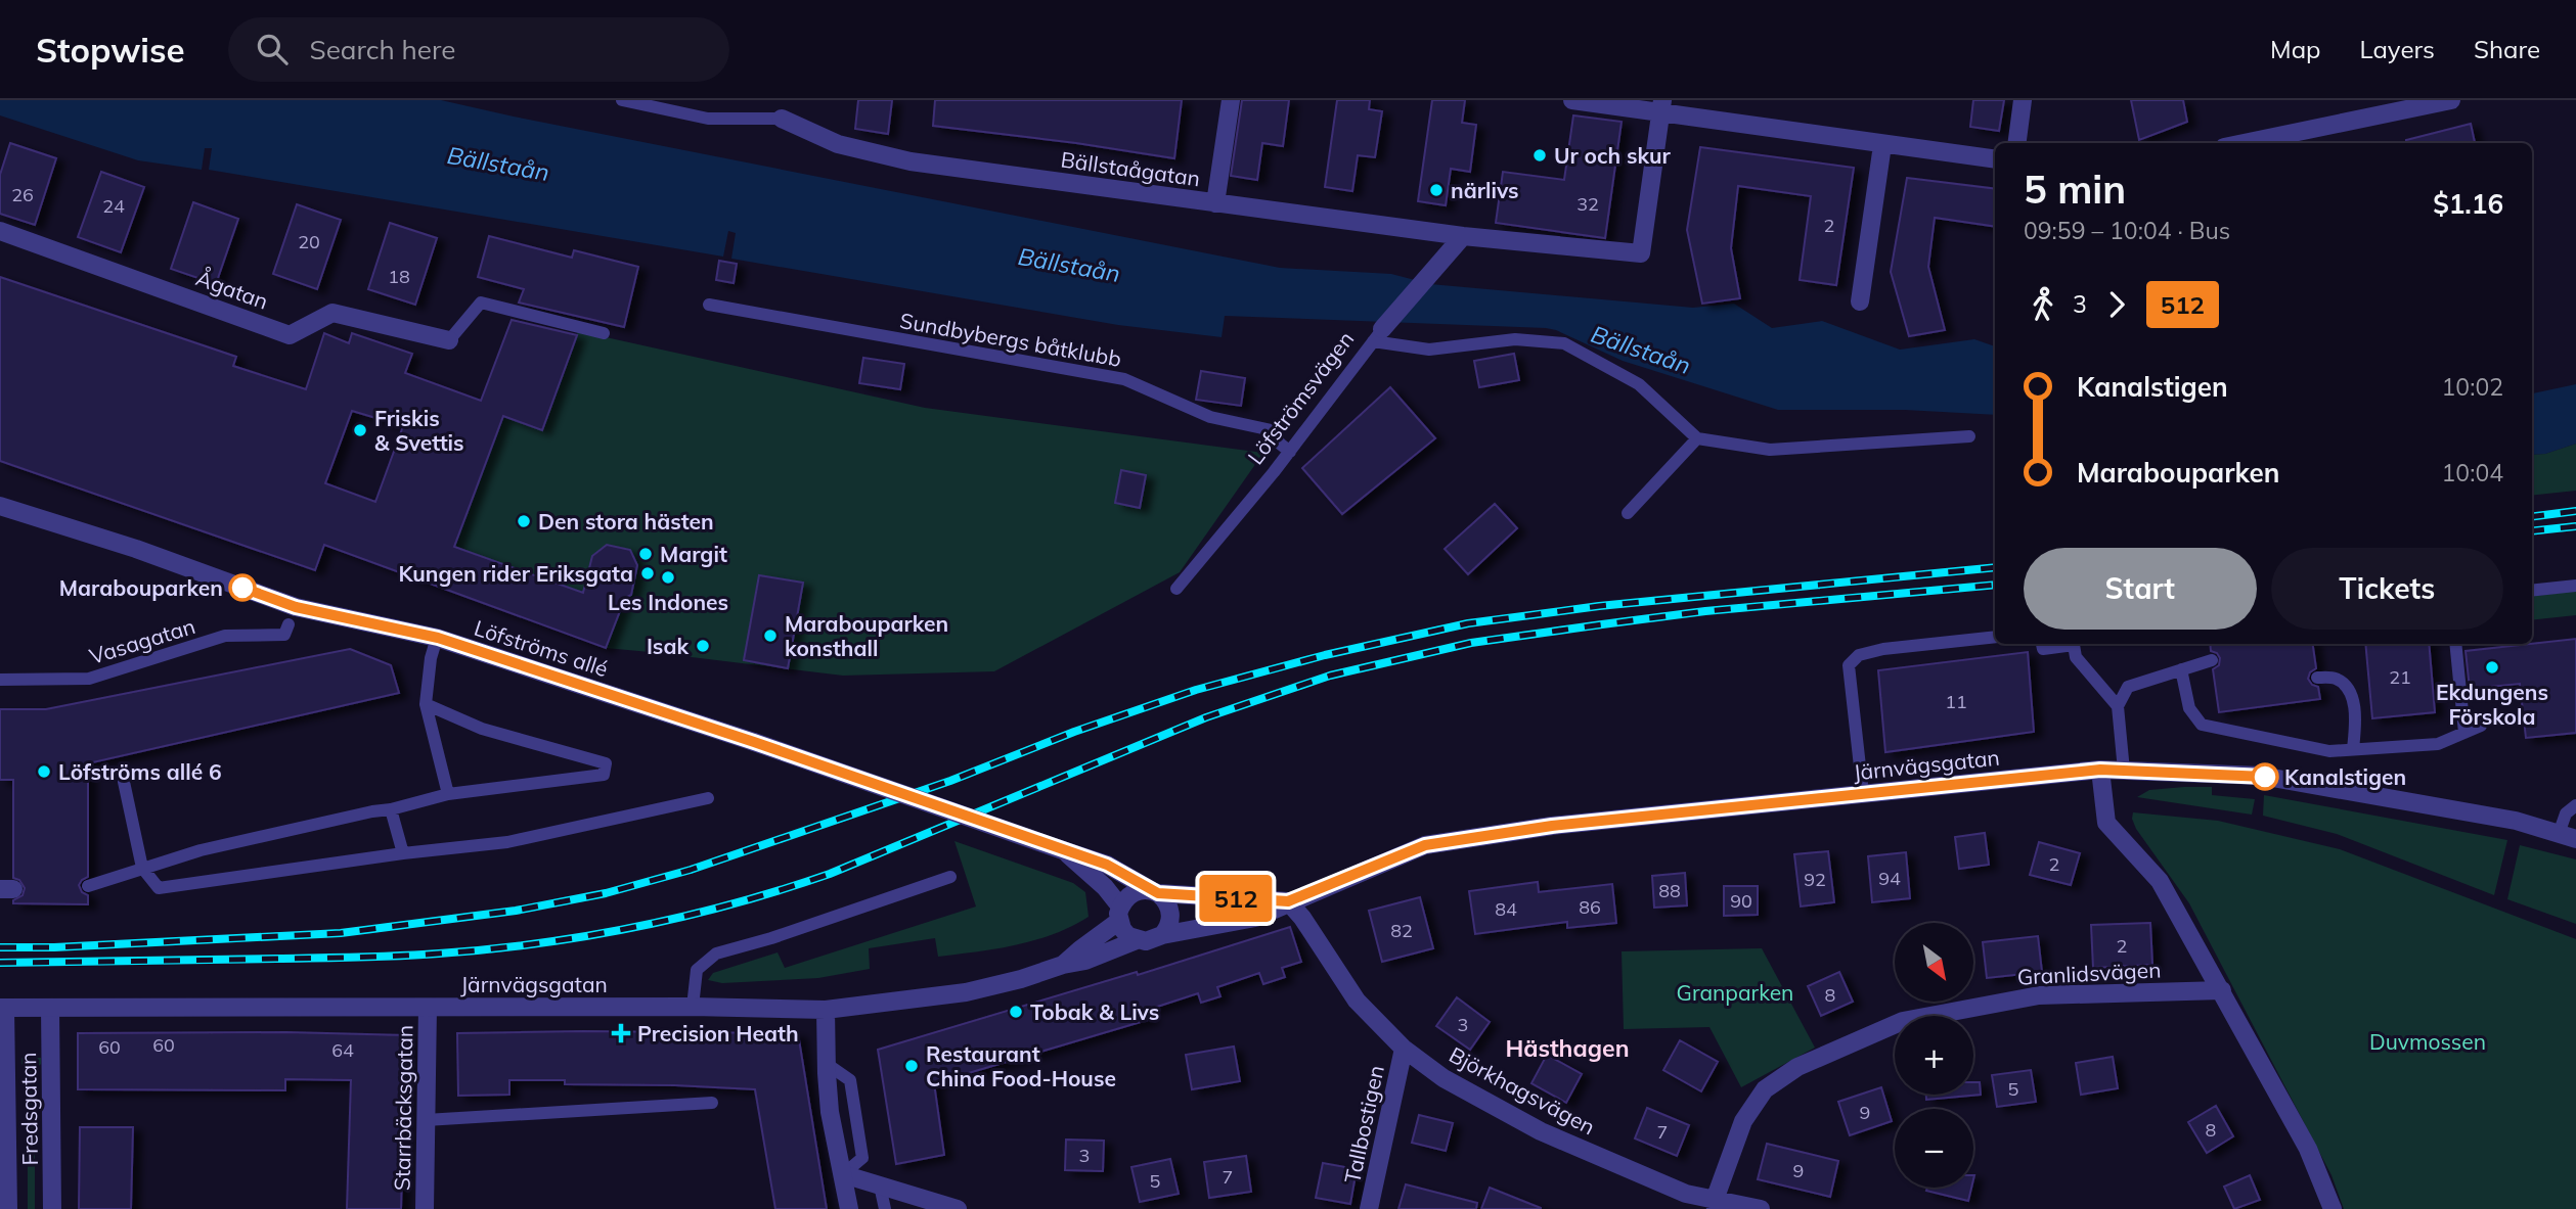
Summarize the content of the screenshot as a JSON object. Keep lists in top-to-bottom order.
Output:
{
  "streets": {
    "street": [
      "Bällstaågatan",
      "Ågatan",
      "Löfströmsvägen",
      "Löfströms allé",
      "Järnvägsgatan",
      "Granlidsvägen",
      "Björkhagsvägen",
      "Starrbäcksgatan",
      "Fredsgatan",
      "Tallbostigen"
    ],
    "lane": ["Sundbybergs båtklubb", "Vasagatan"]
  },
  "crossings": [
    ["Bällstaågatan", "Löfströmsvägen"],
    ["Sundbybergs båtklubb", "Löfströmsvägen"],
    ["Löfströms allé", "Järnvägsgatan"],
    ["Järnvägsgatan", "Björkhagsvägen"],
    ["Järnvägsgatan", "Starrbäcksgatan"],
    ["Järnvägsgatan", "Fredsgatan"],
    ["Granlidsvägen", "Björkhagsvägen"],
    ["Björkhagsvägen", "Tallbostigen"]
  ],
  "districts": ["Hästhagen"],
  "water": ["Bällstaån"],
  "parks": ["Granparken", "Duvmossen"],
  "places": {
    "other": [
      "Ur och skur",
      "närlivs",
      "Friskis & Svettis",
      "Den stora hästen",
      "Margit",
      "Kungen rider Eriksgata",
      "Les Indones",
      "Marabouparken",
      "Marabouparken konsthall",
      "Isak",
      "Ekdungens Förskola",
      "Löfströms allé 6",
      "Kanalstigen",
      "Tobak & Livs",
      "Restaurant China Food-House"
    ],
    "health": ["Precision Heath"]
  },
  "lines": ["bus line 512"],
  "house_numbers": [
    "26",
    "32",
    "24",
    "2",
    "20",
    "18",
    "21",
    "11",
    "2",
    "94",
    "92",
    "88",
    "90",
    "86",
    "84",
    "82",
    "2",
    "8",
    "3",
    "60",
    "60",
    "64",
    "5",
    "9",
    "8",
    "7",
    "3",
    "9",
    "7",
    "5"
  ],
  "north": "bottom right",
  "page": {
    "header": "Stopwise",
    "search": "Search here",
    "nav": ["Map", "Layers", "Share"],
    "on_map": "512",
    "heading": ["5 min", "09:59 – 10:04 · Bus", "$1.16"],
    "legs": ["3", "512"],
    "list": [
      {
        "name": "Kanalstigen",
        "value": "10:02"
      },
      {
        "name": "Marabouparken",
        "value": "10:04"
      }
    ],
    "buttons": ["Start", "Tickets"],
    "map_buttons": ["+", "−"]
  }
}
